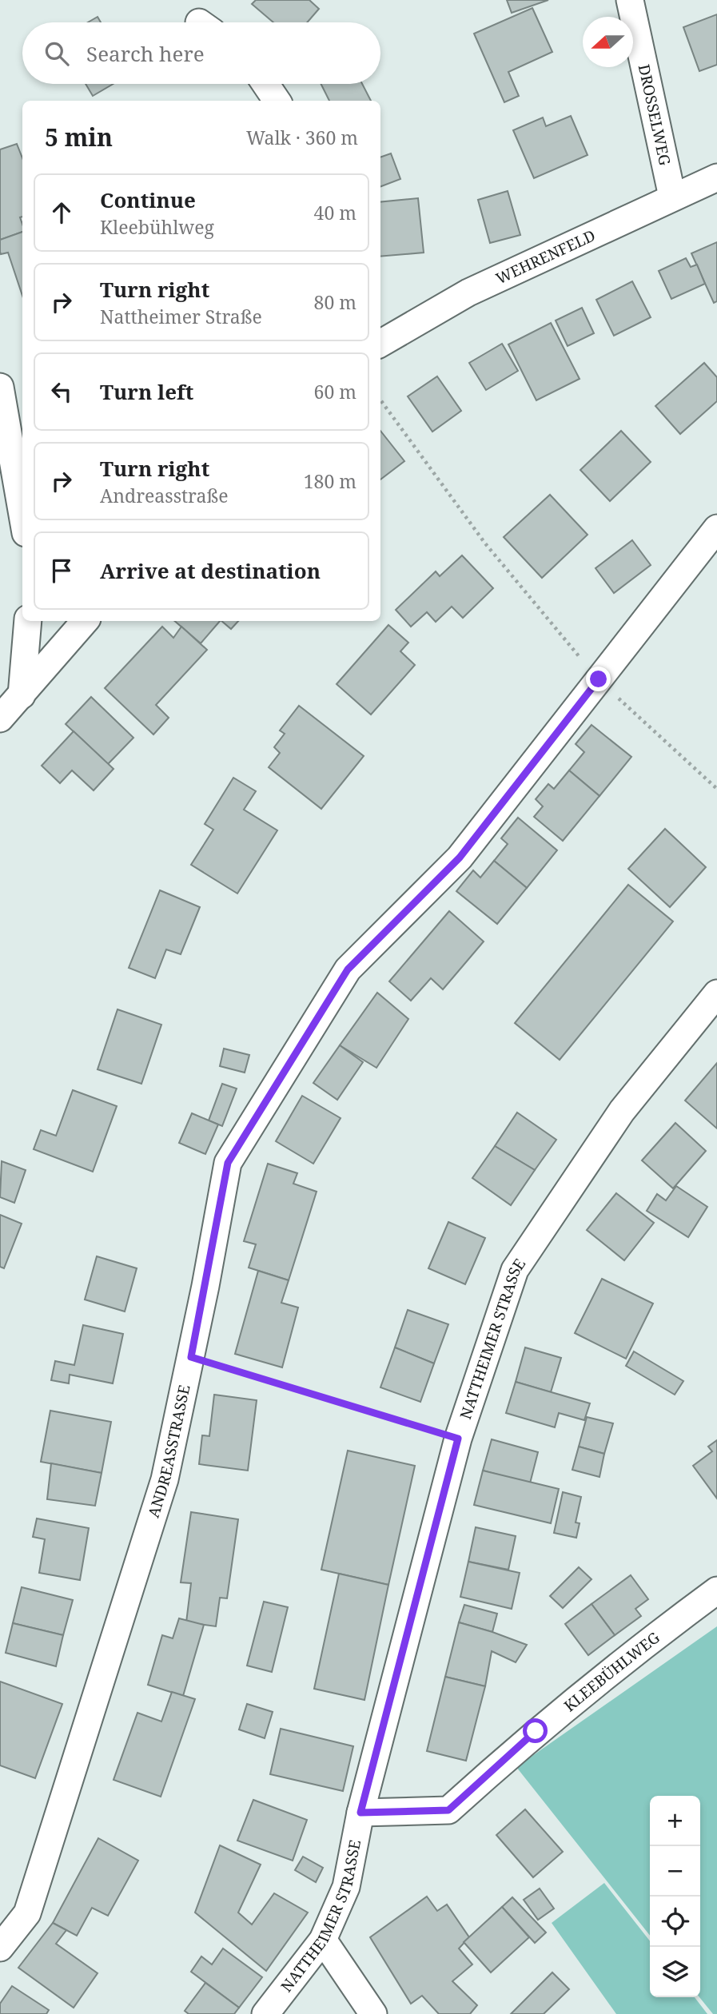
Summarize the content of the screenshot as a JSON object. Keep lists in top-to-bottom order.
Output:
{
  "streets": {
    "street": [
      "DROSSELWEG",
      "WEHRENFELD",
      "NATTHEIMER STRASSE",
      "ANDREASSTRASSE",
      "KLEEBÜHLWEG"
    ]
  },
  "crossings": [
    ["DROSSELWEG", "WEHRENFELD"],
    ["NATTHEIMER STRASSE", "KLEEBÜHLWEG"]
  ],
  "north": "left",
  "page": {
    "search": "Search here",
    "heading": ["5 min", "Walk · 360 m"],
    "list": [
      ["Continue", "Kleebühlweg", "40 m"],
      ["Turn right", "Nattheimer Straße", "80 m"],
      ["Turn left", "60 m"],
      ["Turn right", "Andreasstraße", "180 m"],
      "Arrive at destination"
    ],
    "map_buttons": ["+", "−"]
  }
}
